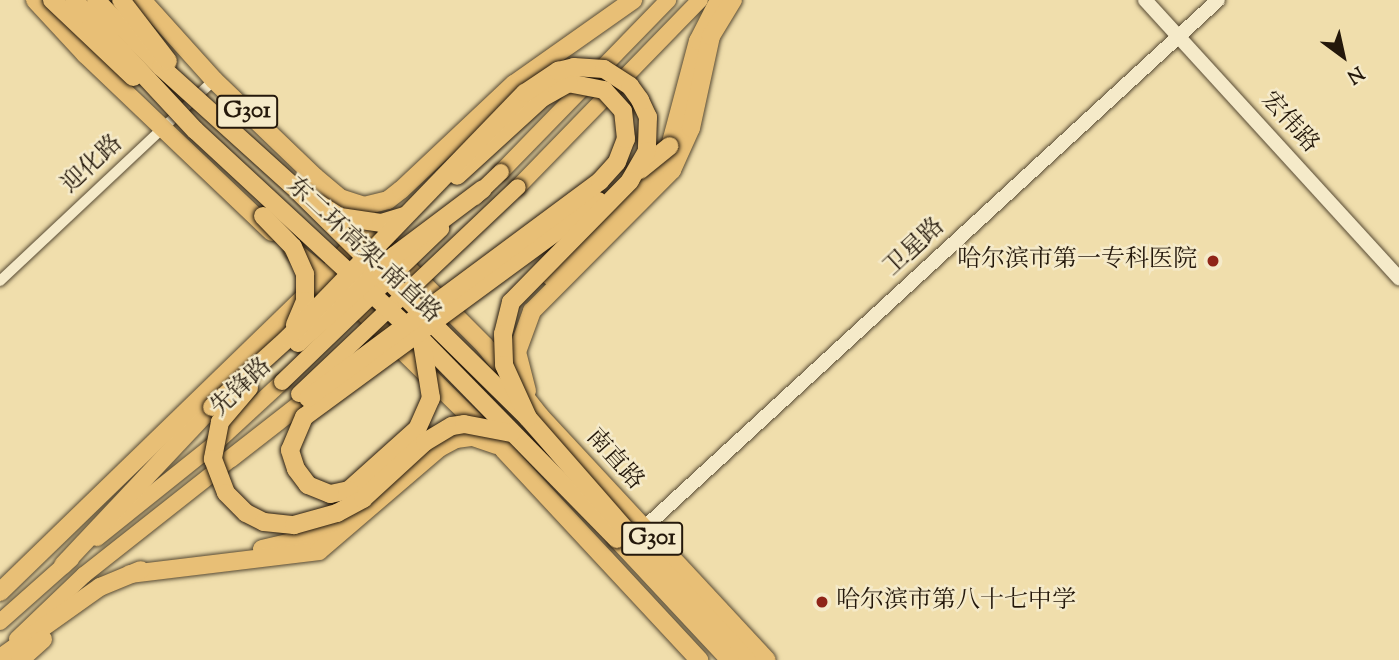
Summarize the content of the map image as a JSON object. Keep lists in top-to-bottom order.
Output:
{
  "streets": {
    "highway": ["G301", "东二环高架-南直路", "南直路"],
    "main road": ["先锋路"],
    "street": ["宏伟路", "迎化路", "卫星路"]
  },
  "crossings": [
    ["G301", "迎化路"],
    ["G301", "东二环高架-南直路"],
    ["宏伟路", "卫星路"],
    ["卫星路", "东二环高架-南直路"],
    ["卫星路", "南直路"],
    ["东二环高架-南直路", "南直路"]
  ],
  "places": ["哈尔滨市第一专科医院", "哈尔滨市第八十七中学"],
  "north": "bottom right"
}
